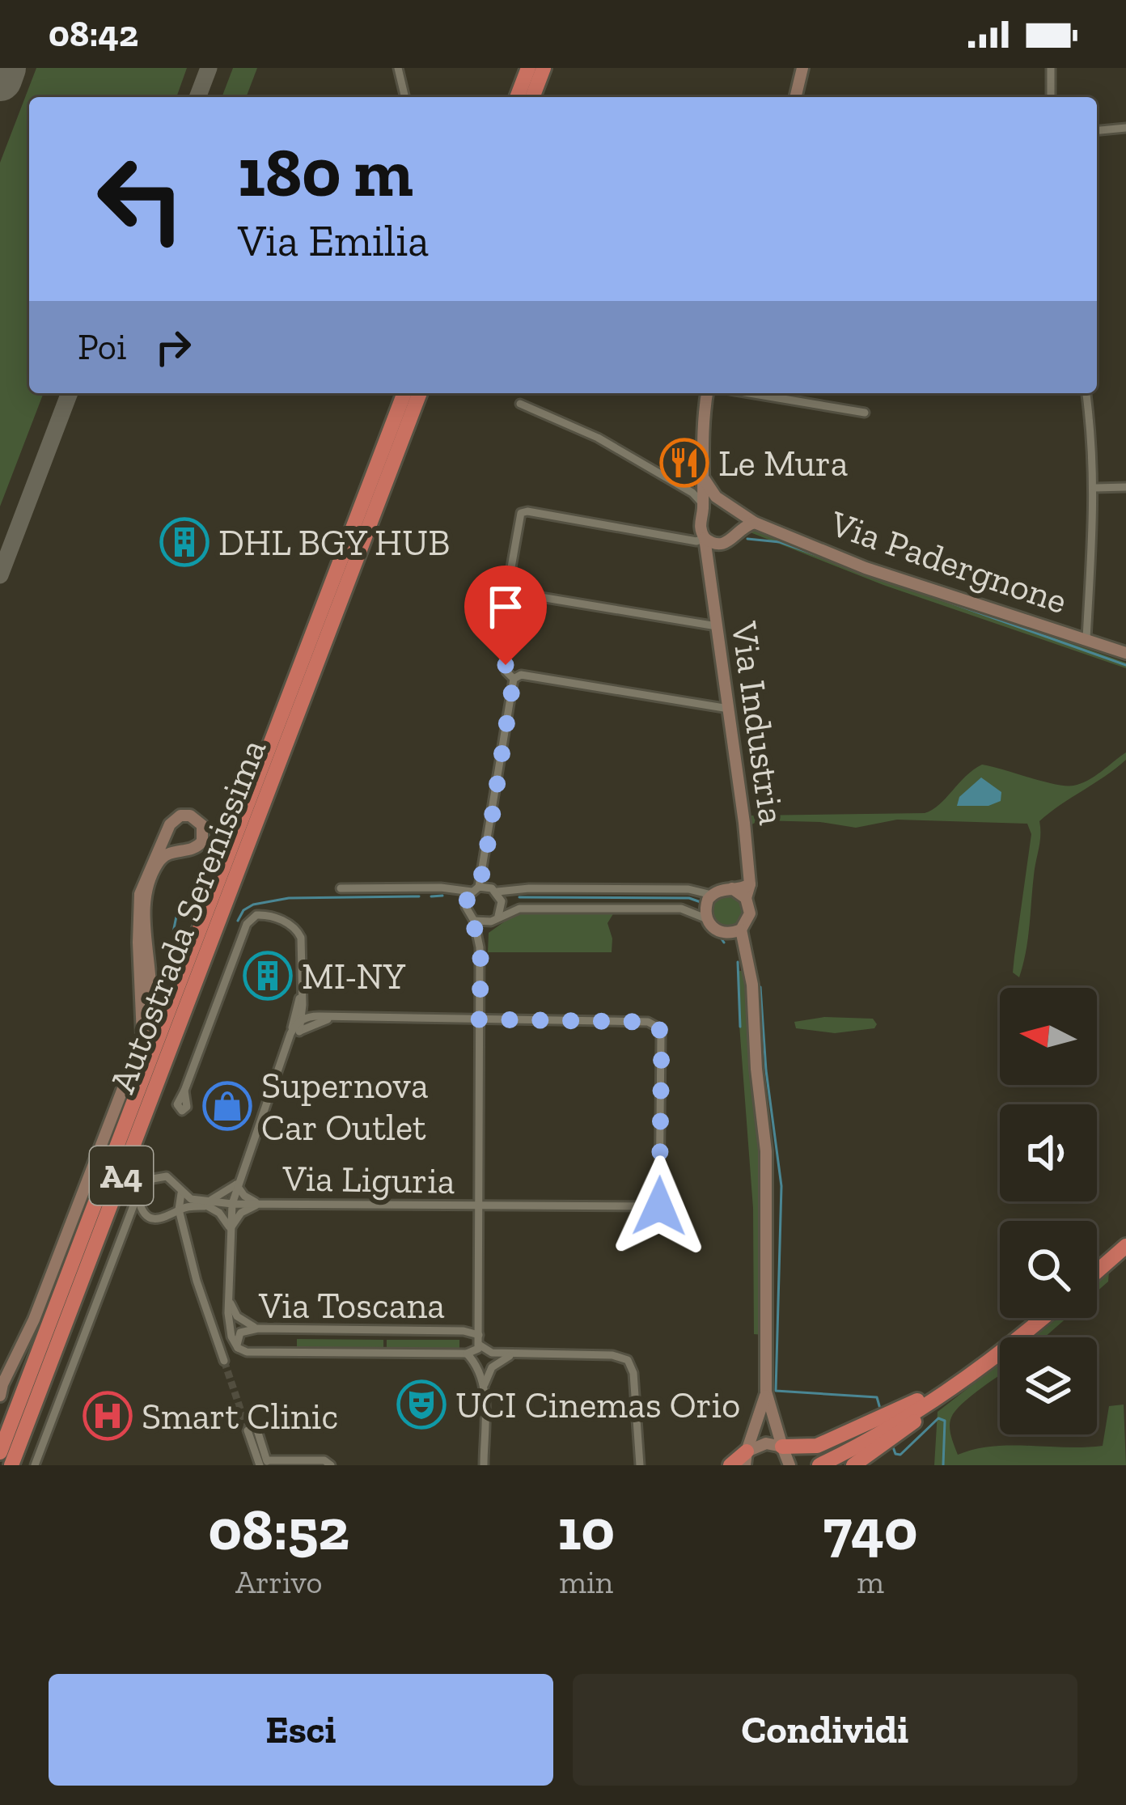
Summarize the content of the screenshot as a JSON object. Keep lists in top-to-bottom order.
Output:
{
  "streets": {
    "highway": ["Autostrada Serenissima", "A4"],
    "street": [
      "Via Padergnone",
      "Via Industria",
      "Via Liguria",
      "Via Toscana"
    ]
  },
  "crossings": [
    ["Via Padergnone", "Via Industria"]
  ],
  "places": {
    "restaurant": ["Le Mura"],
    "building": ["DHL BGY HUB", "MI-NY"],
    "shop": ["Supernova Car Outlet"],
    "theatre": ["UCI Cinemas Orio"],
    "hospital": ["Smart Clinic"]
  },
  "north": "left",
  "page": {
    "status": "08:42",
    "turn": ["180 m", "Via Emilia"],
    "then": "Poi",
    "eta": [
      "08:52",
      "Arrivo",
      "10",
      "min",
      "740",
      "m"
    ],
    "buttons": ["Esci", "Condividi"]
  }
}
